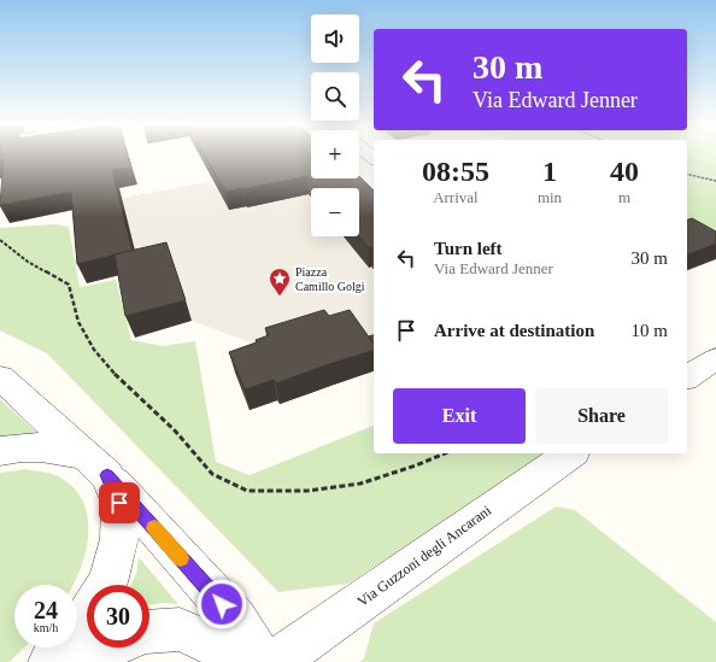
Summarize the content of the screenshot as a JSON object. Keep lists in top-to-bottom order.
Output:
{
  "streets": {
    "street": ["Via Guzzoni degli Ancarani"]
  },
  "places": {
    "place": ["Piazza Camillo Golgi"]
  },
  "page": {
    "map_buttons": ["+", "−"],
    "turn": ["30 m", "Via Edward Jenner"],
    "eta": [
      "08:55",
      "Arrival",
      "1",
      "min",
      "40",
      "m"
    ],
    "list": [
      {
        "name": "Turn left",
        "note": "Via Edward Jenner",
        "value": "30 m"
      },
      {
        "name": "Arrive at destination",
        "value": "10 m"
      }
    ],
    "buttons": ["Exit", "Share"],
    "speed": "24 km/h",
    "limit": "30"
  }
}
